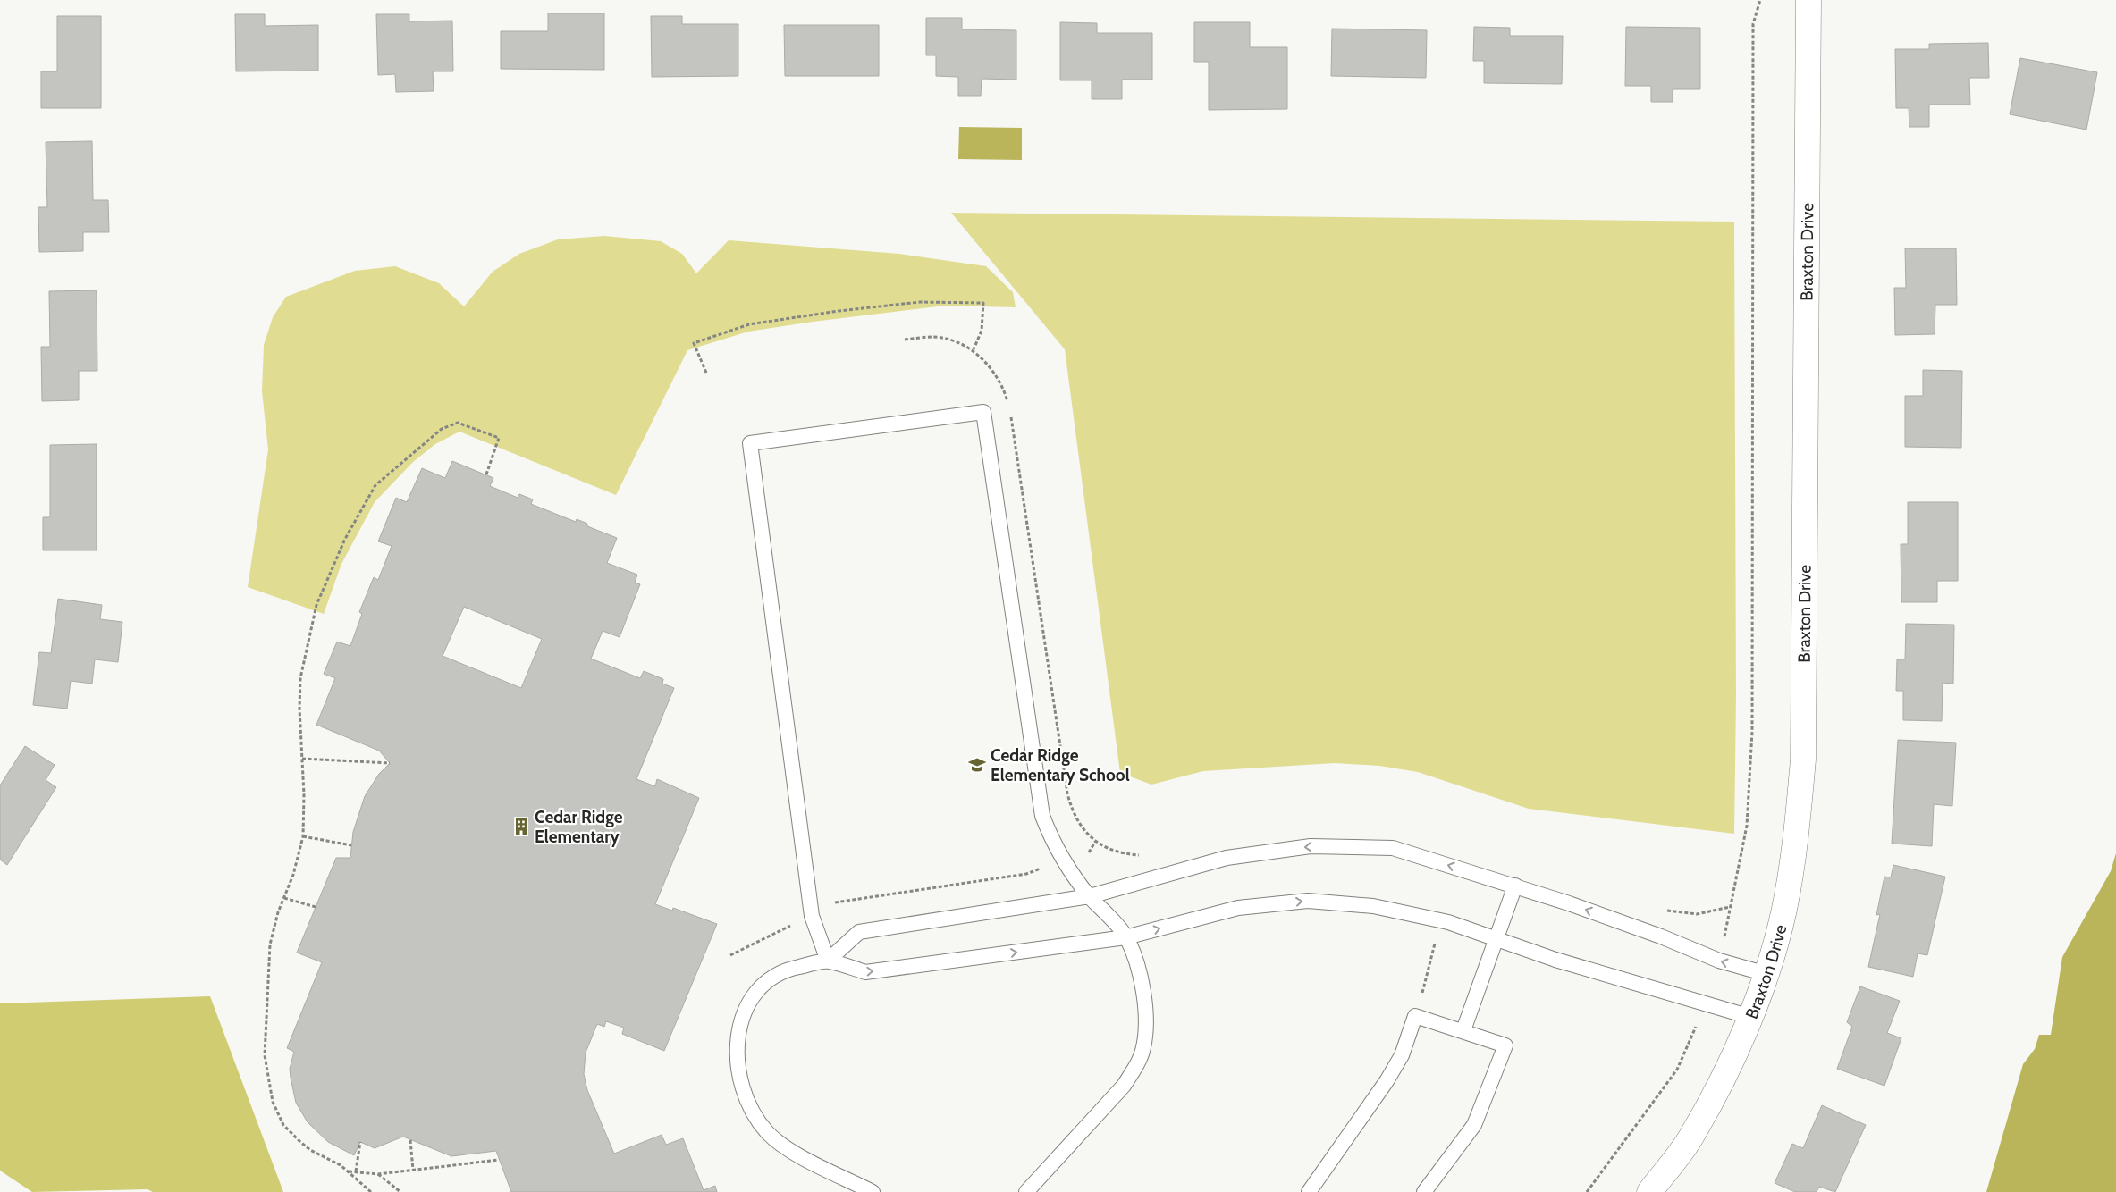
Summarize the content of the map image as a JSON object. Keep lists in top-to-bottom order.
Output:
{
  "streets": {
    "street": ["Braxton Drive"]
  },
  "places": {
    "school or university": ["Cedar Ridge Elementary School"],
    "building": ["Cedar Ridge Elementary"]
  }
}
